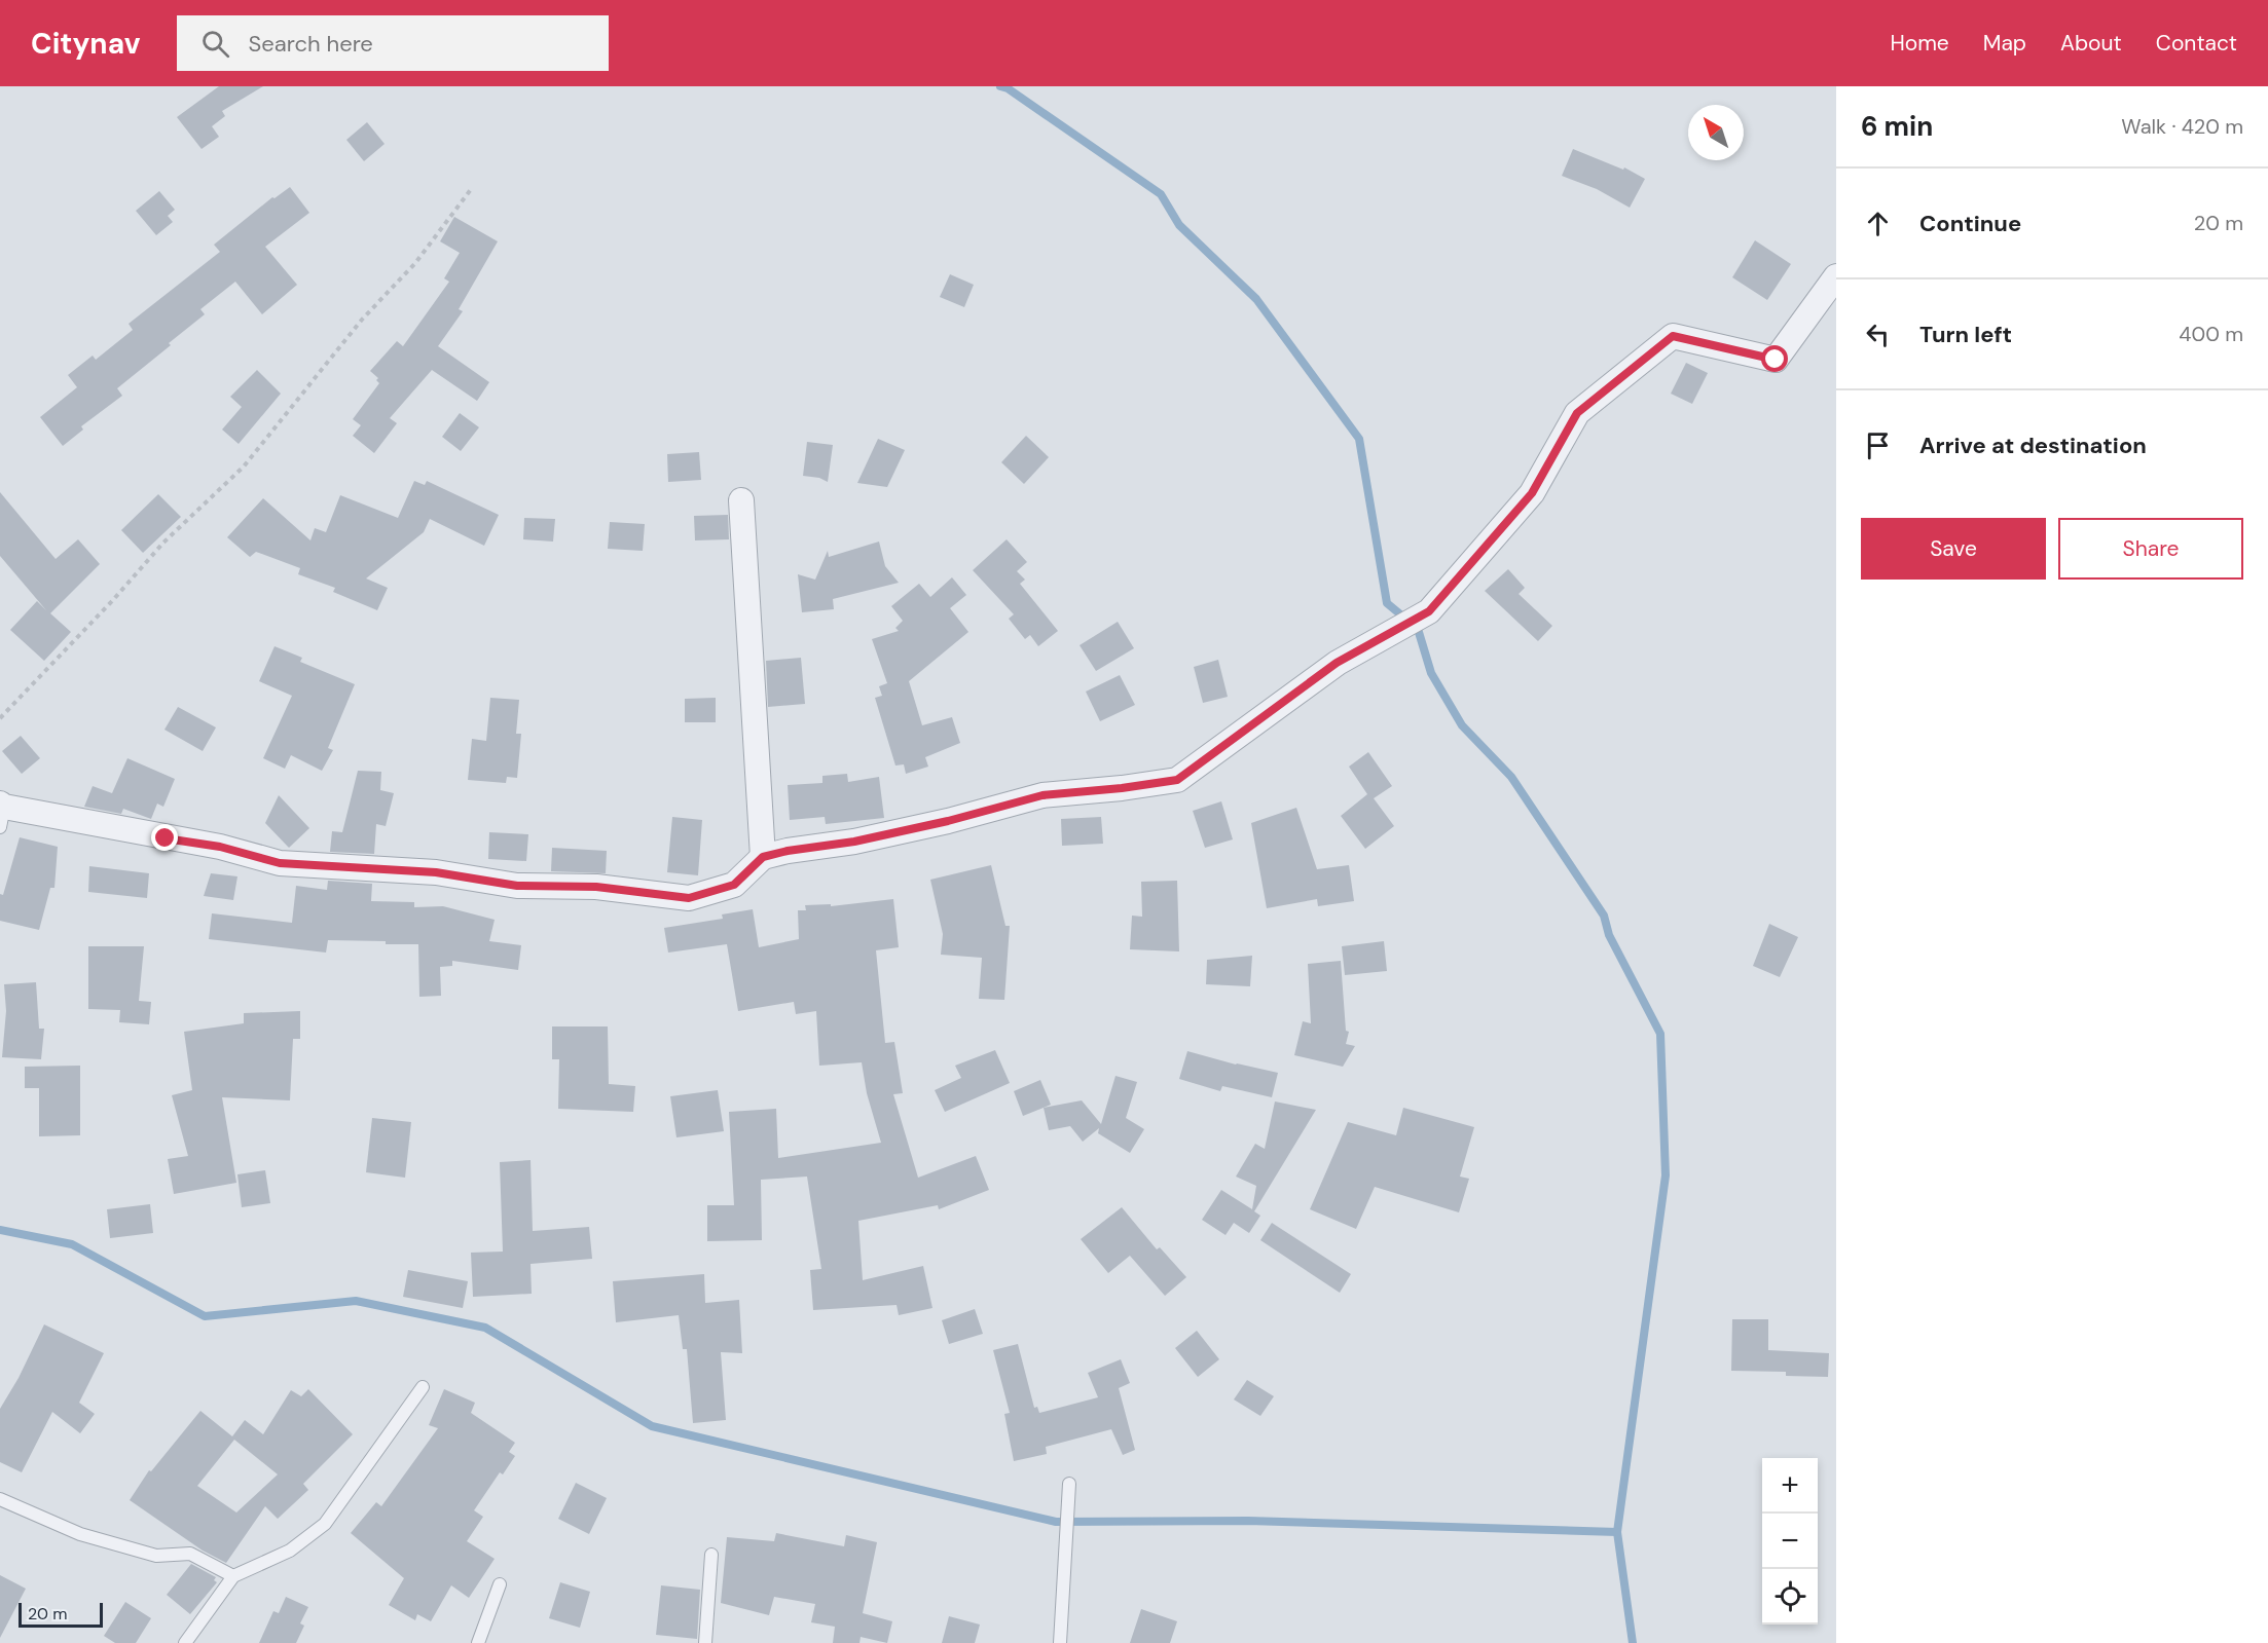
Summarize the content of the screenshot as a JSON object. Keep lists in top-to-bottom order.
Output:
{
  "scale_bar": "20 m",
  "north": "top left",
  "page": {
    "header": "Citynav",
    "search": "Search here",
    "nav": [
      "Home",
      "Map",
      "About",
      "Contact"
    ],
    "heading": ["6 min", "Walk · 420 m"],
    "list": [
      ["Continue", "20 m"],
      ["Turn left", "400 m"],
      "Arrive at destination"
    ],
    "buttons": ["Save", "Share"],
    "map_buttons": ["+", "−"],
    "scale": "20 m"
  }
}
